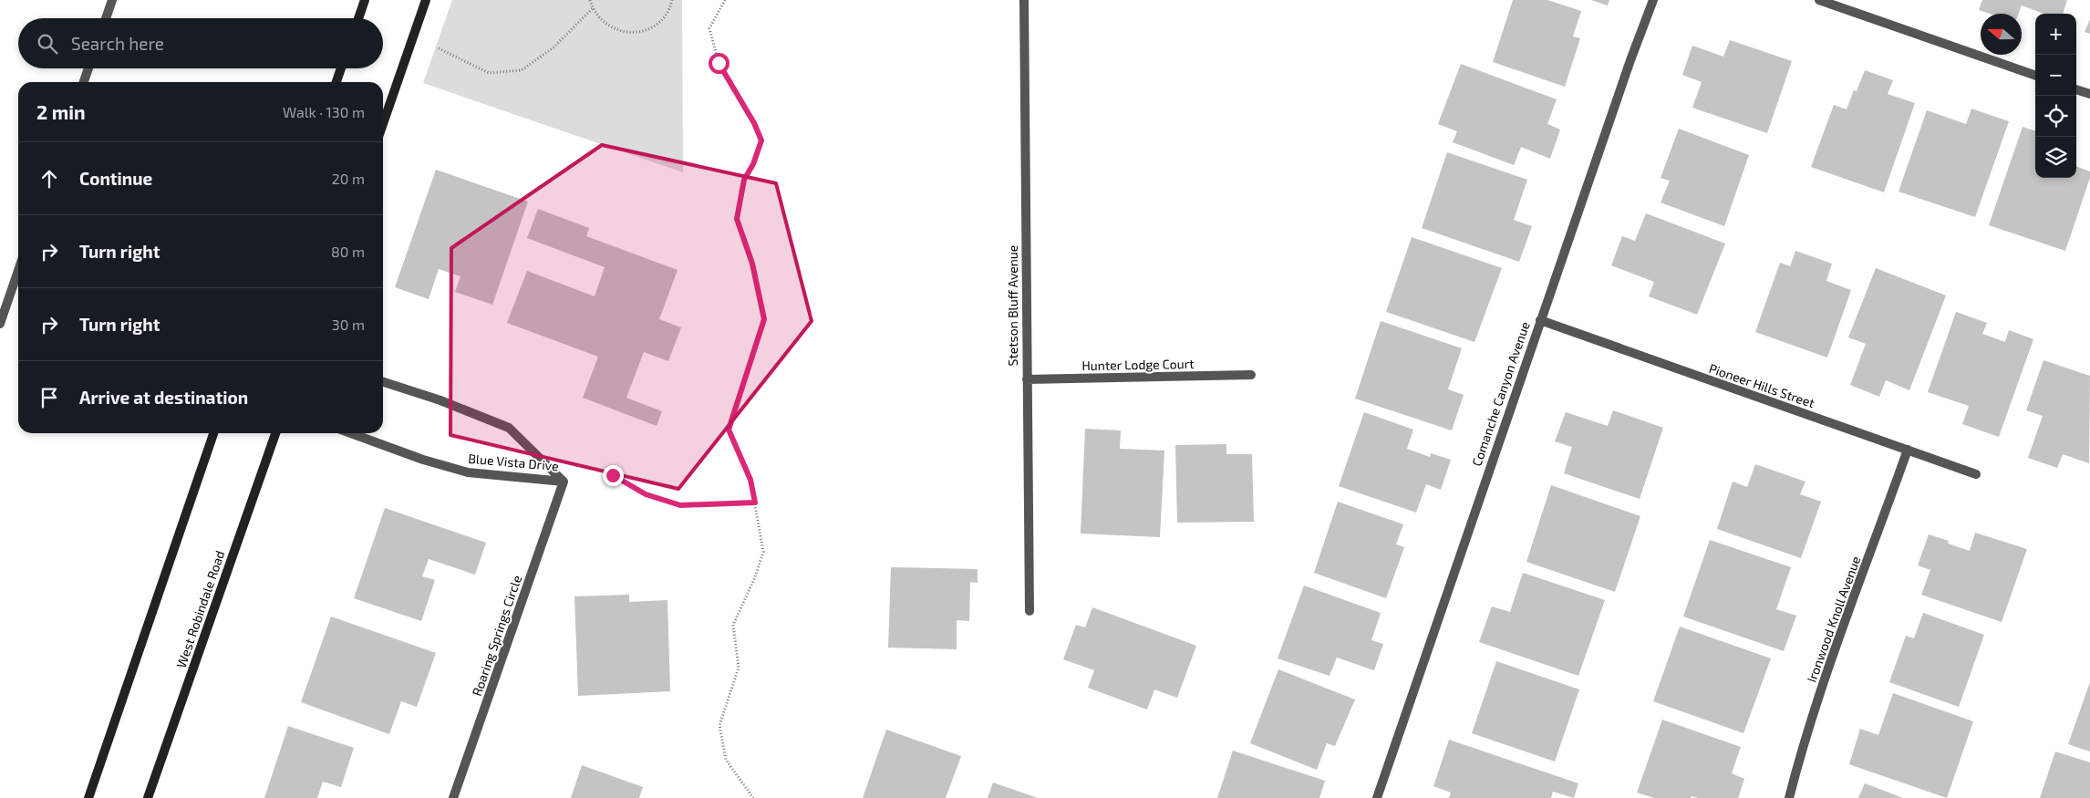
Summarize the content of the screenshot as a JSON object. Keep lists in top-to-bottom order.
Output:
{
  "streets": {
    "main road": ["West Robindale Road"],
    "street": [
      "Stetson Bluff Avenue",
      "Hunter Lodge Court",
      "Pioneer Hills Street",
      "Comanche Canyon Avenue",
      "Blue Vista Drive",
      "Ironwood Knoll Avenue",
      "Roaring Springs Circle"
    ]
  },
  "crossings": [
    ["Stetson Bluff Avenue", "Hunter Lodge Court"],
    ["Pioneer Hills Street", "Comanche Canyon Avenue"],
    ["Pioneer Hills Street", "Ironwood Knoll Avenue"],
    ["Blue Vista Drive", "Roaring Springs Circle"]
  ],
  "north": "left",
  "page": {
    "map_buttons": ["+", "−"],
    "search": "Search here",
    "heading": ["2 min", "Walk · 130 m"],
    "list": [
      ["Continue", "20 m"],
      ["Turn right", "80 m"],
      ["Turn right", "30 m"],
      "Arrive at destination"
    ]
  }
}
